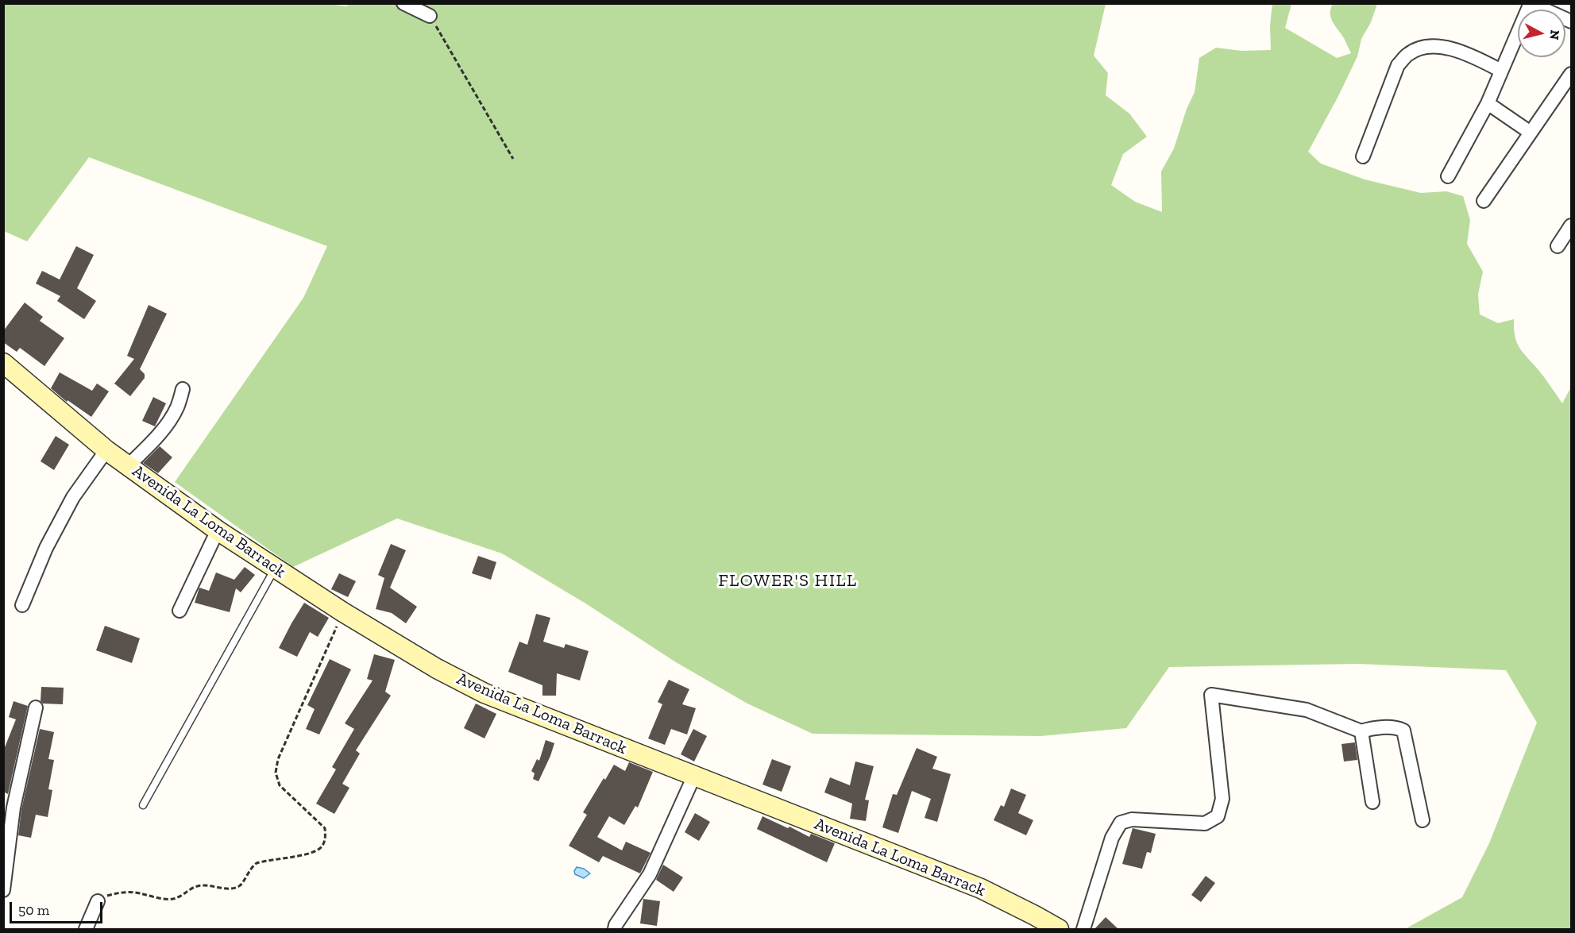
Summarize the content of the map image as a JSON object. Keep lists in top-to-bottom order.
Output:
{
  "streets": {
    "main road": ["Avenida La Loma Barrack"]
  },
  "districts": ["FLOWER'S HILL"],
  "scale_bar": "50 m",
  "north": "right"
}
